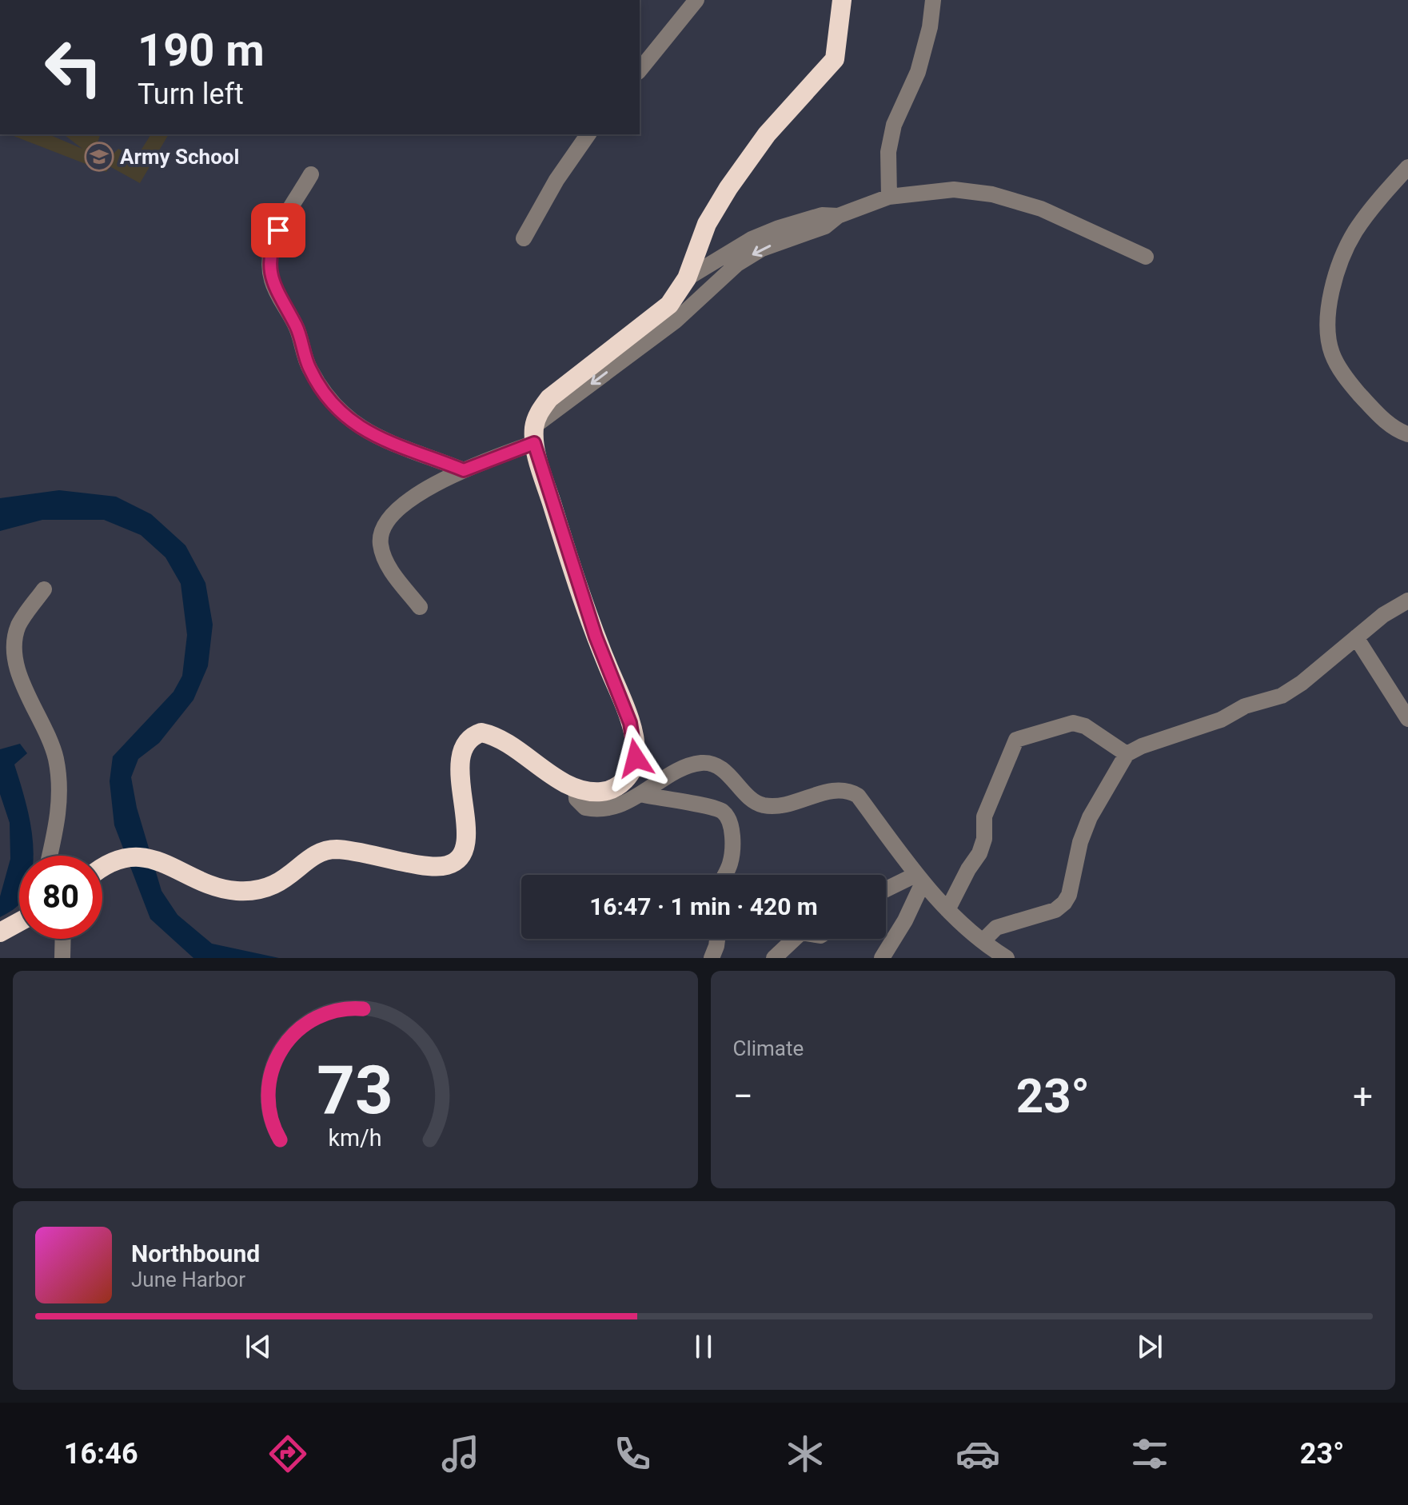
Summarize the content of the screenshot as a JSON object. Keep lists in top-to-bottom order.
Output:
{
  "places": {
    "school or university": ["Army School"]
  },
  "page": {
    "turn": ["190 m", "Turn left"],
    "limit": "80",
    "trip": "16:47 · 1 min · 420 m",
    "tile": "Climate",
    "heat": ["−", "23°", "+"],
    "song": ["Northbound", "June Harbor"],
    "tabs": ["16:46", "23°"],
    "gauge": ["73", "km/h"]
  }
}
